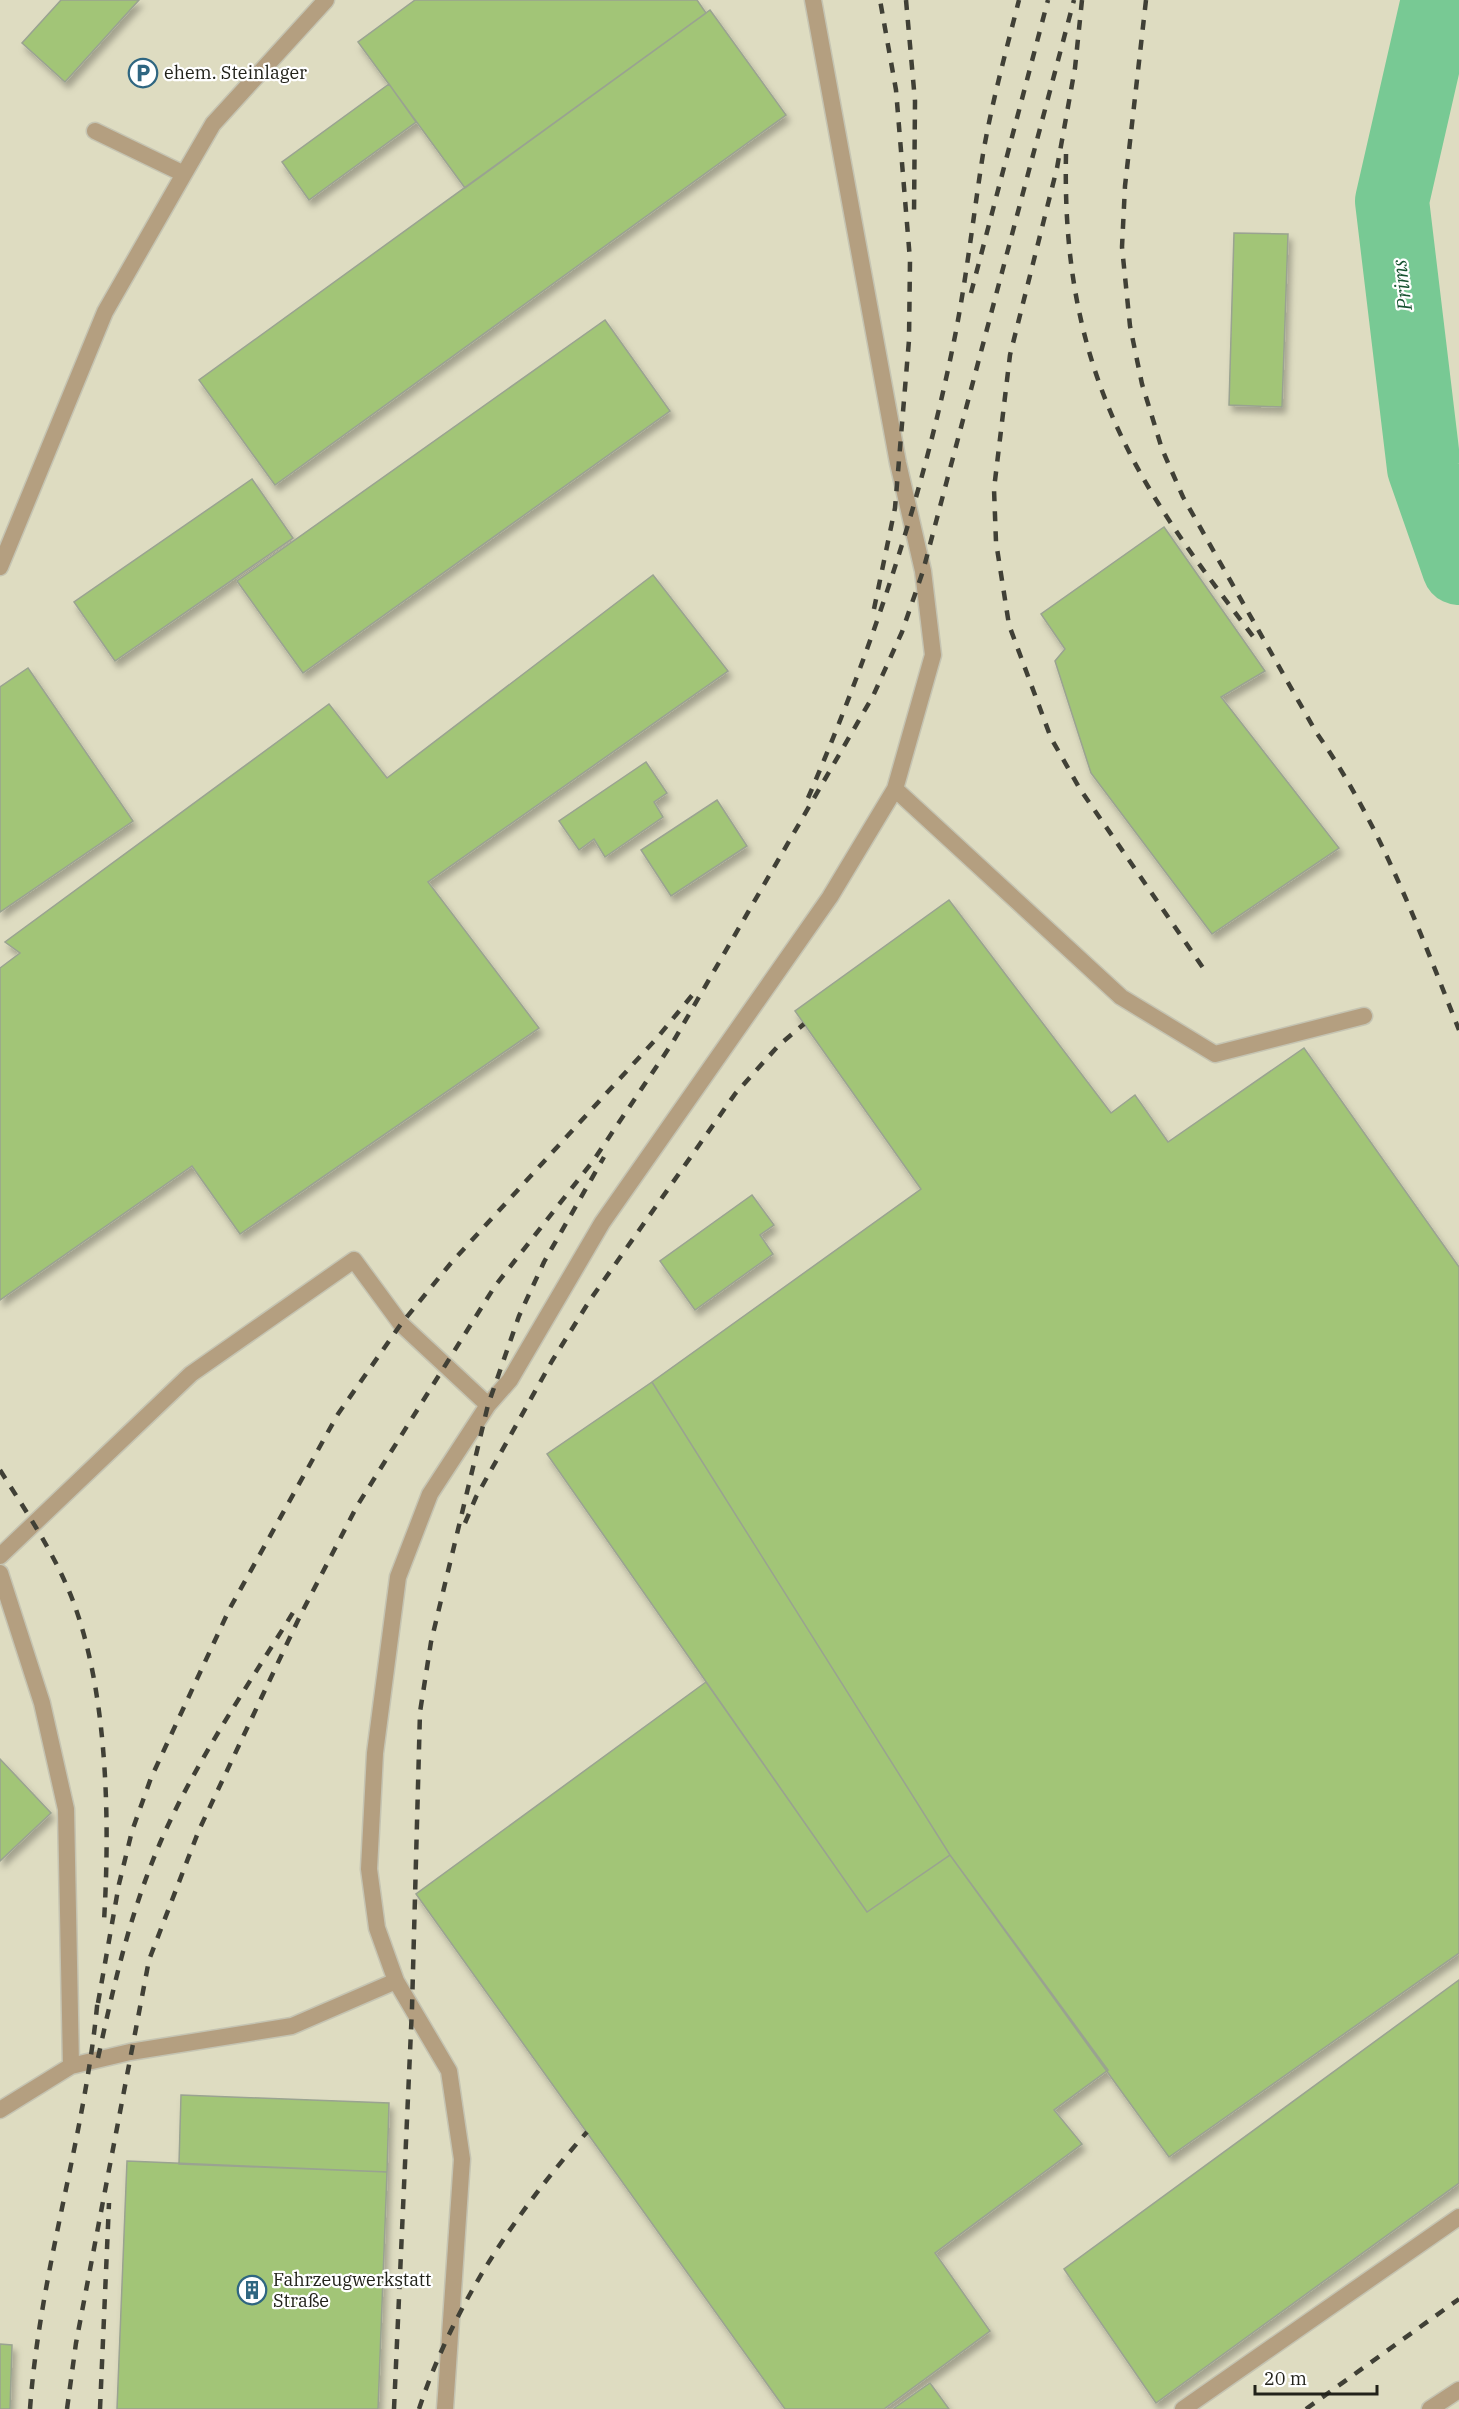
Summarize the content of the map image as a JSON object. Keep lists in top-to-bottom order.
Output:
{
  "water": ["Prims"],
  "places": {
    "parking": ["ehem. Steinlager"],
    "building": ["Fahrzeugwerkstatt Straße"]
  },
  "scale_bar": "20 m"
}
